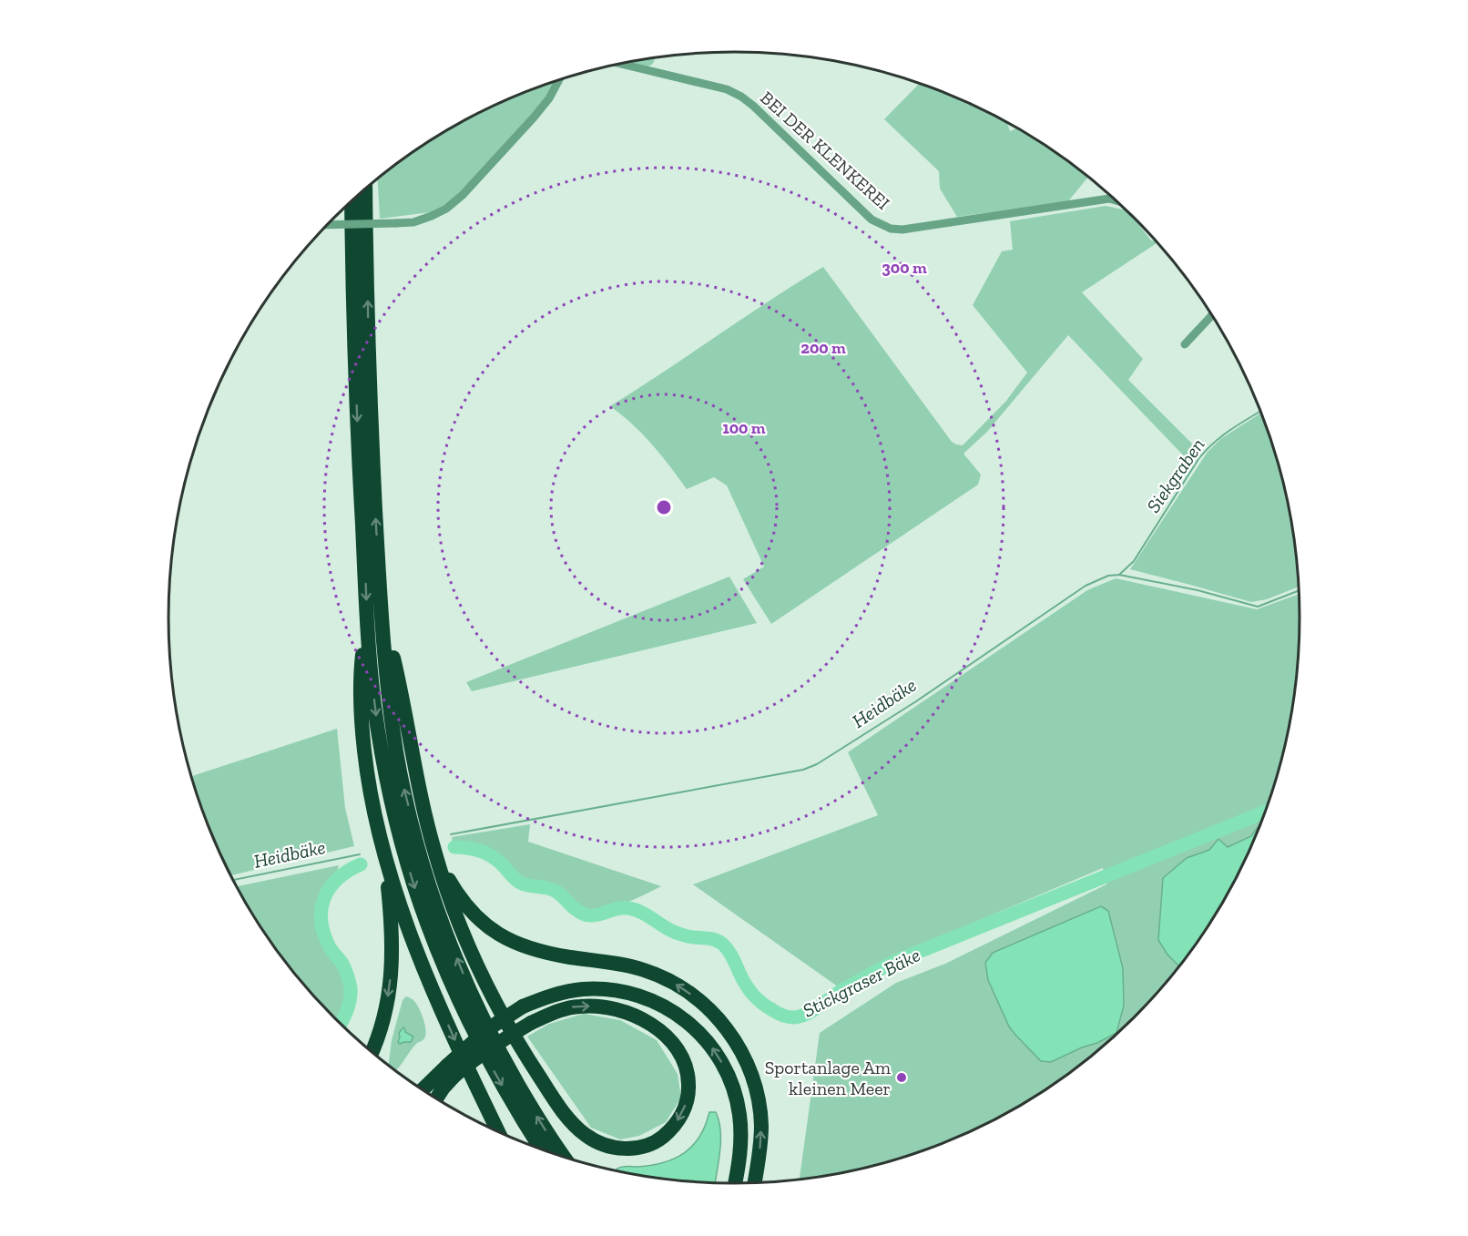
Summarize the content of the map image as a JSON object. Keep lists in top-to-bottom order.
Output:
{
  "streets": {
    "street": ["BEI DER KLENKEREI"]
  },
  "water": ["Siekgraben", "Heidbäke", "Stickgraser Bäke"],
  "places": ["Sportanlage Am kleinen Meer"],
  "rings": ["300 m", "200 m", "100 m"]
}
